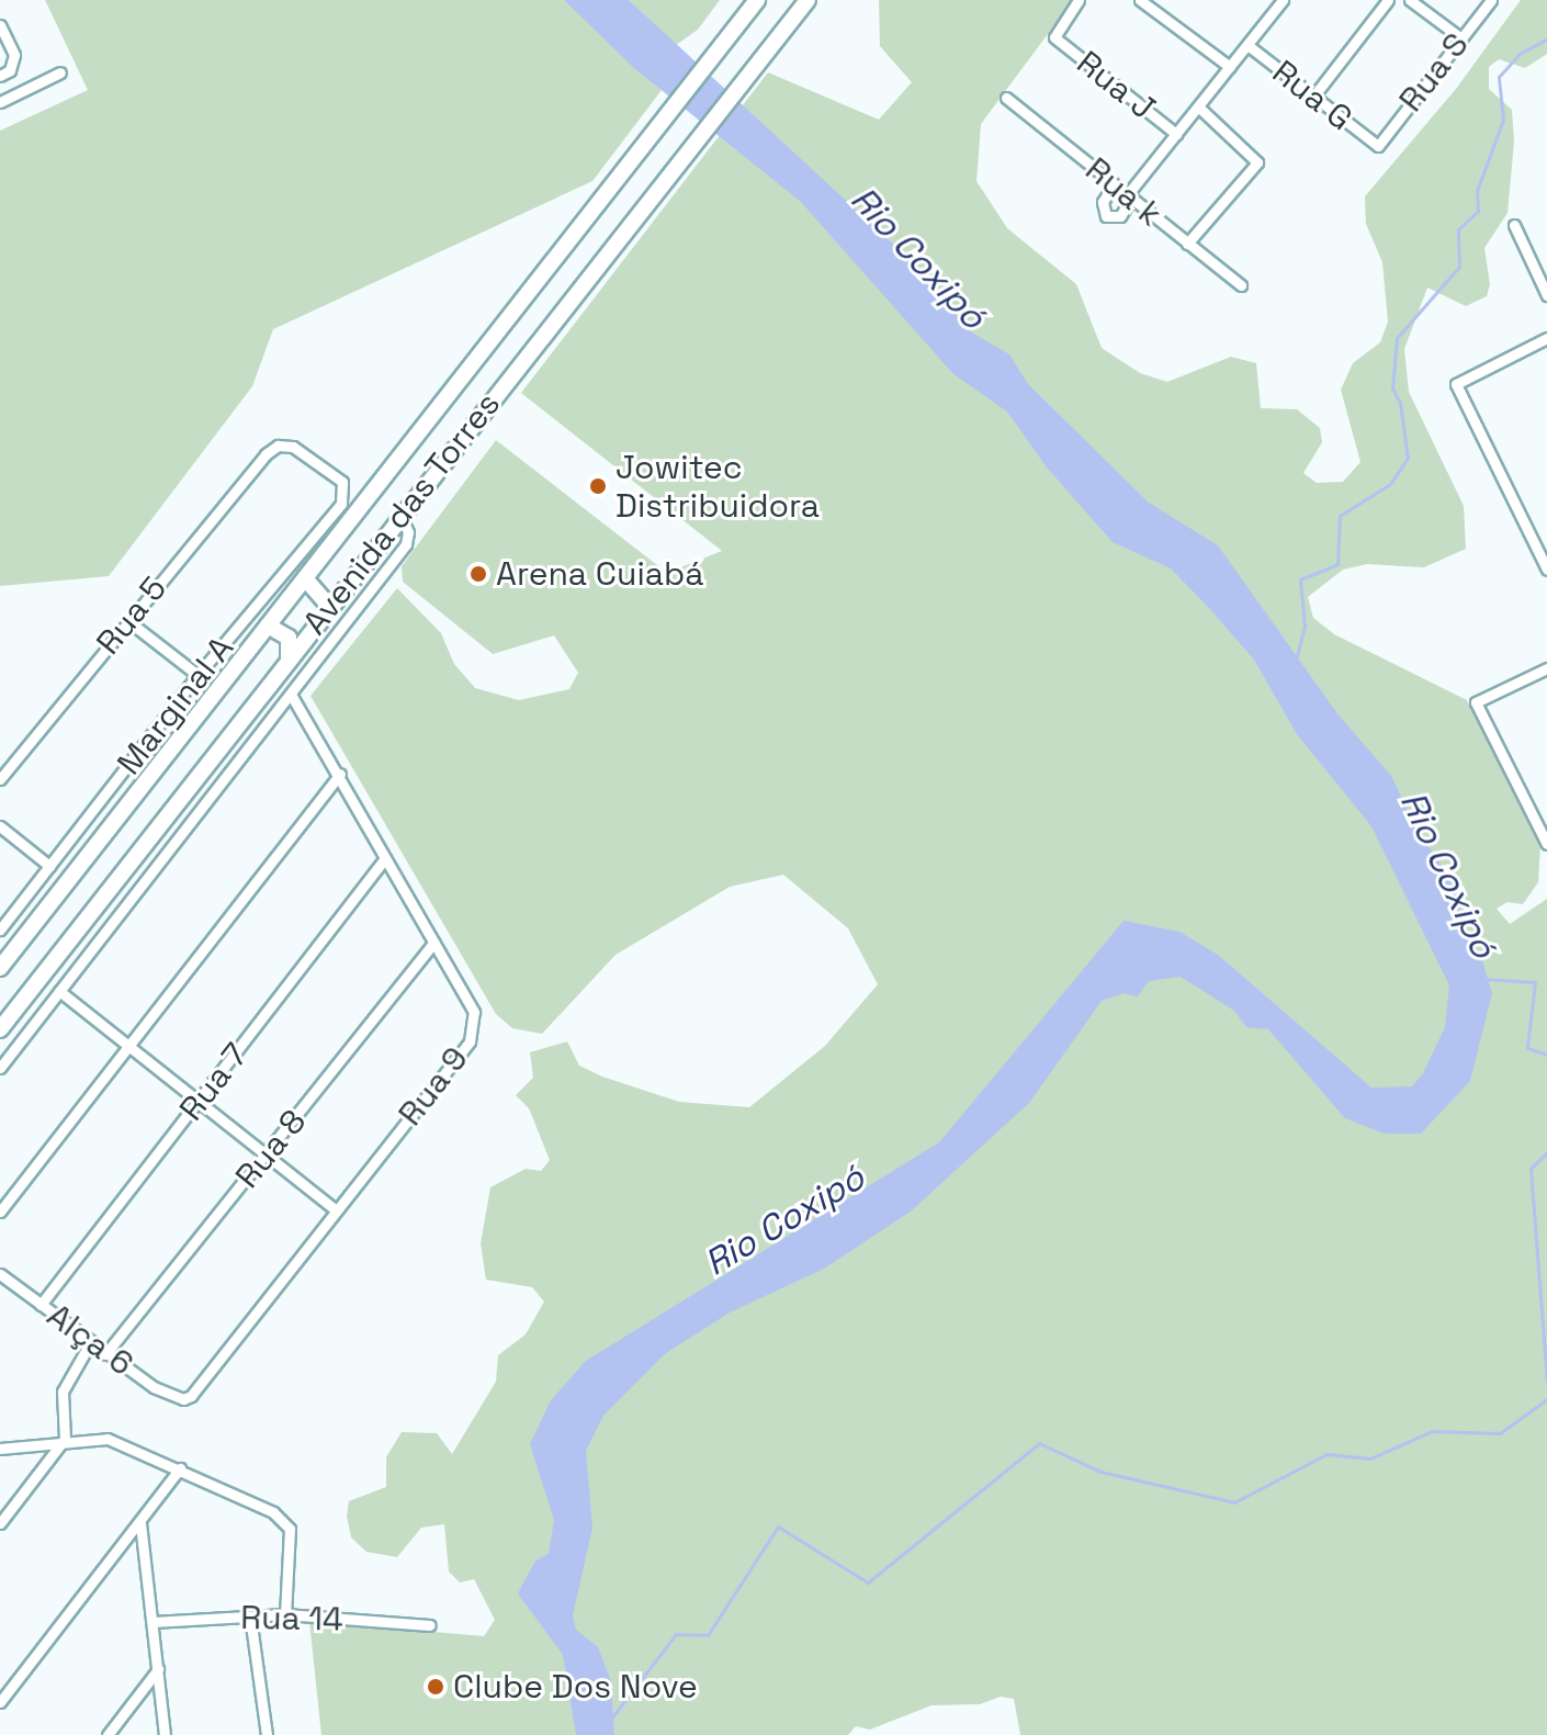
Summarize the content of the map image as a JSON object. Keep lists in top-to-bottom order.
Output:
{
  "streets": {
    "main road": ["Avenida das Torres"],
    "street": [
      "Rua S",
      "Rua J",
      "Rua G",
      "Rua k",
      "Rua 5",
      "Marginal A",
      "Rua 7",
      "Rua 9",
      "Rua 8",
      "Alça 6",
      "Rua 14"
    ]
  },
  "crossings": [
    ["Rua S", "Rua G"],
    ["Rua 5", "Marginal A"],
    ["Rua 7", "Rua 9"],
    ["Rua 7", "Alça 6"],
    ["Rua 9", "Rua 8"],
    ["Rua 9", "Alça 6"],
    ["Rua 8", "Alça 6"]
  ],
  "water": ["Rio Coxipó"],
  "places": ["Jowitec Distribuidora", "Arena Cuiabá", "Clube Dos Nove"]
}
